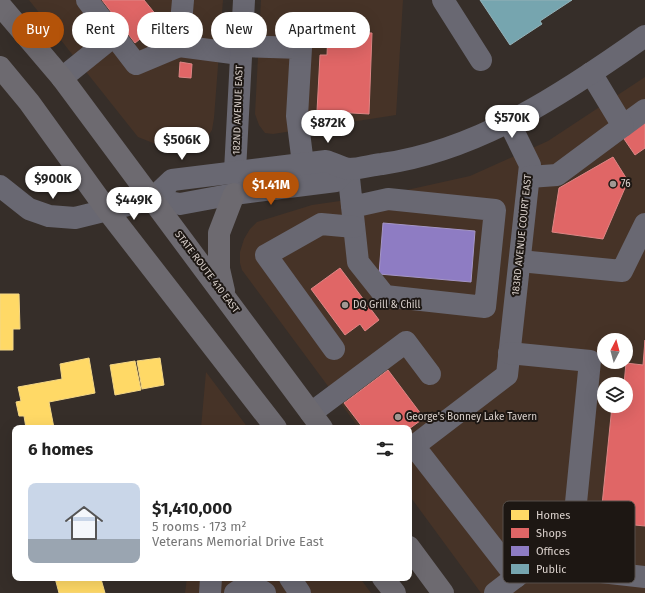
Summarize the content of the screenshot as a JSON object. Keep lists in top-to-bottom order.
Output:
{
  "streets": {
    "highway": ["STATE ROUTE 410 EAST"],
    "street": ["182ND AVENUE EAST", "183RD AVENUE COURT EAST"]
  },
  "places": ["76", "DQ Grill & Chill", "George's Bonney Lake Tavern"],
  "legend": [
    "Homes",
    "Shops",
    "Offices",
    "Public"
  ],
  "north": "top",
  "page": {
    "chip": [
      "Buy",
      "Rent",
      "Filters",
      "New",
      "Apartment"
    ],
    "price": [
      "$570K",
      "$872K",
      "$506K",
      "$900K",
      "$1.41M",
      "$449K"
    ],
    "heading": "6 homes",
    "list": [
      {
        "name": "$1,410,000",
        "note": "5 rooms · 173 m² · Veterans Memorial Drive East"
      }
    ]
  }
}
